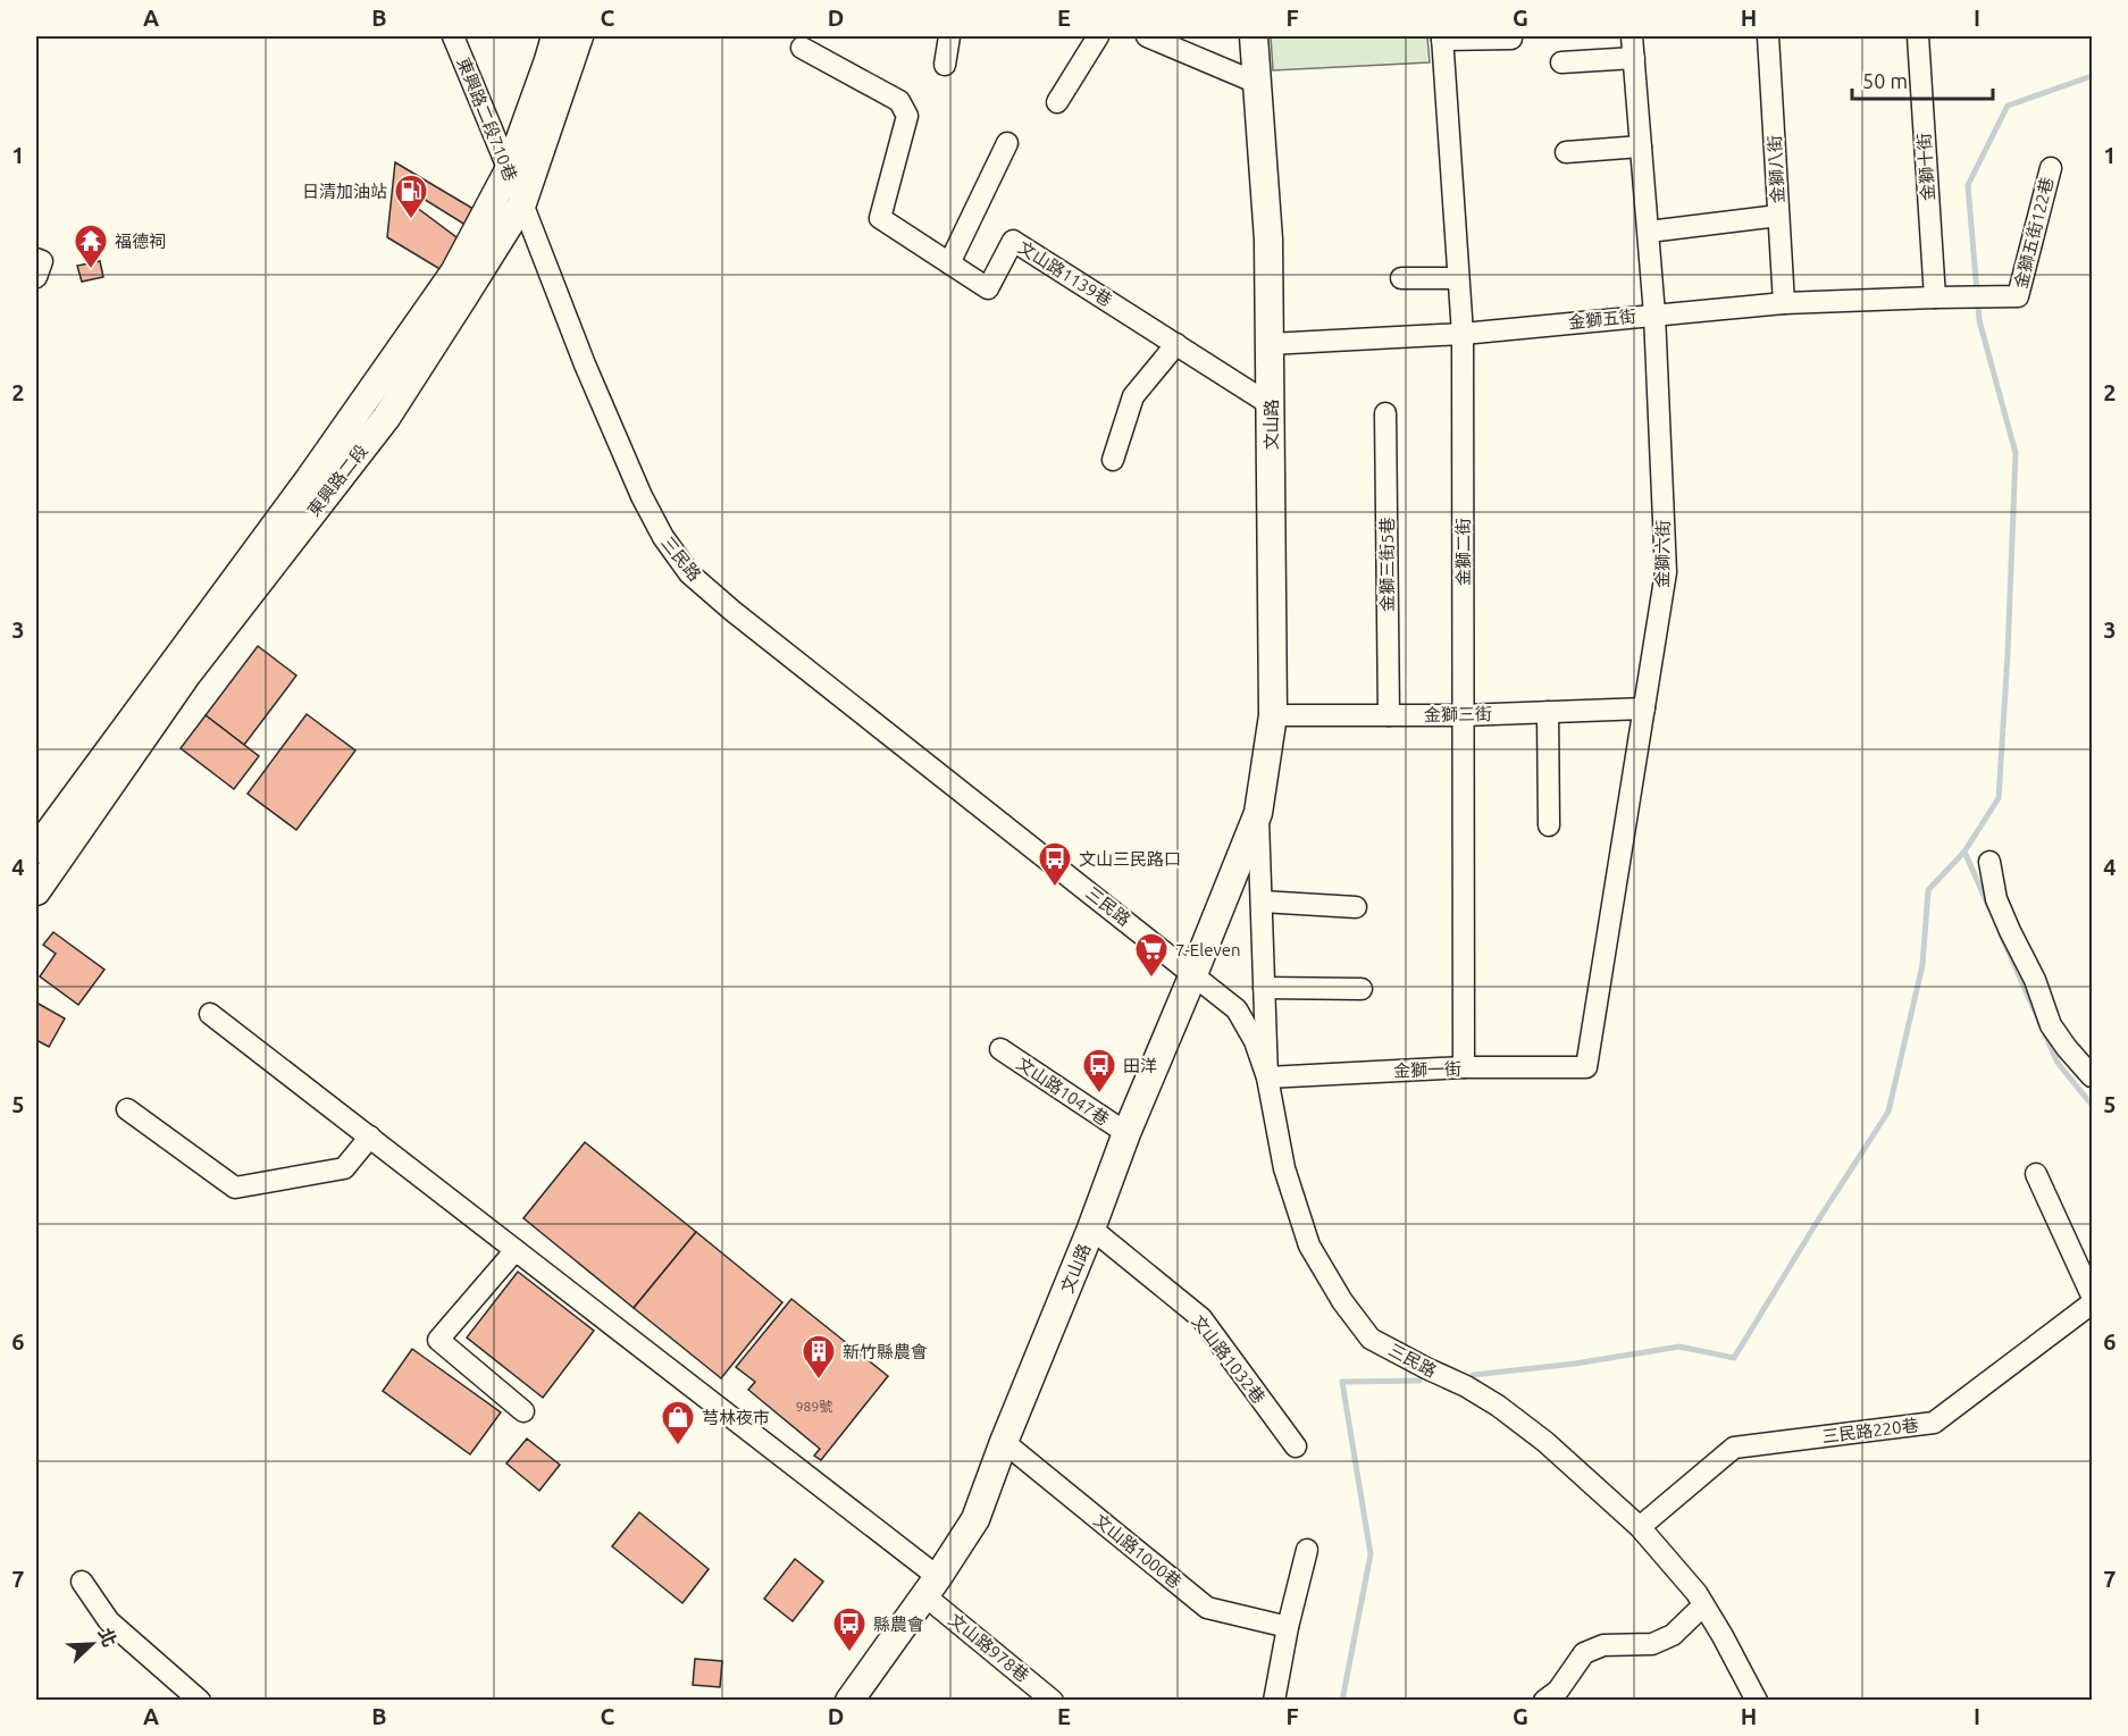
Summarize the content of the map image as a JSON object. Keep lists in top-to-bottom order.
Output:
{
  "streets": {
    "main road": ["文山路", "東興路二段"],
    "street": [
      "東興路二段710巷",
      "金獅十街",
      "金獅八街",
      "金獅五街122巷",
      "文山路1139巷",
      "金獅五街",
      "金獅二街",
      "金獅六街",
      "三民路",
      "金獅三街5巷",
      "金獅三街",
      "金獅一街",
      "文山路1047巷",
      "文山路1032巷",
      "三民路220巷",
      "文山路1000巷",
      "文山路978巷"
    ]
  },
  "crossings": [
    ["東興路二段710巷", "東興路二段"],
    ["東興路二段710巷", "三民路"],
    ["金獅十街", "金獅五街122巷"],
    ["金獅十街", "金獅五街"],
    ["金獅八街", "金獅五街"],
    ["金獅五街122巷", "金獅五街"],
    ["文山路1139巷", "文山路"],
    ["金獅五街", "文山路"],
    ["金獅五街", "金獅二街"],
    ["金獅五街", "金獅六街"],
    ["文山路", "三民路"],
    ["文山路", "金獅三街"],
    ["文山路", "金獅一街"],
    ["文山路", "文山路1047巷"],
    ["文山路", "文山路1032巷"],
    ["文山路", "文山路1000巷"],
    ["文山路", "文山路978巷"],
    ["東興路二段", "三民路"],
    ["金獅二街", "金獅三街"],
    ["金獅二街", "金獅一街"],
    ["金獅六街", "金獅三街"],
    ["金獅六街", "金獅一街"],
    ["三民路", "金獅一街"],
    ["三民路", "三民路220巷"],
    ["金獅三街5巷", "金獅三街"]
  ],
  "places": {
    "fuel station": ["日清加油站"],
    "temple": ["福德祠"],
    "bus stop": ["文山三民路口", "田洋", "縣農會"],
    "supermarket": ["7-Eleven"],
    "building": ["新竹縣農會"],
    "shop": ["芎林夜市"]
  },
  "house_numbers": ["989號"],
  "scale_bar": "50 m",
  "north": "top right",
  "grid": {
    "columns": [
      "A",
      "B",
      "C",
      "D",
      "E",
      "F",
      "G",
      "H",
      "I"
    ],
    "rows": [
      "1",
      "2",
      "3",
      "4",
      "5",
      "6",
      "7"
    ]
  }
}
